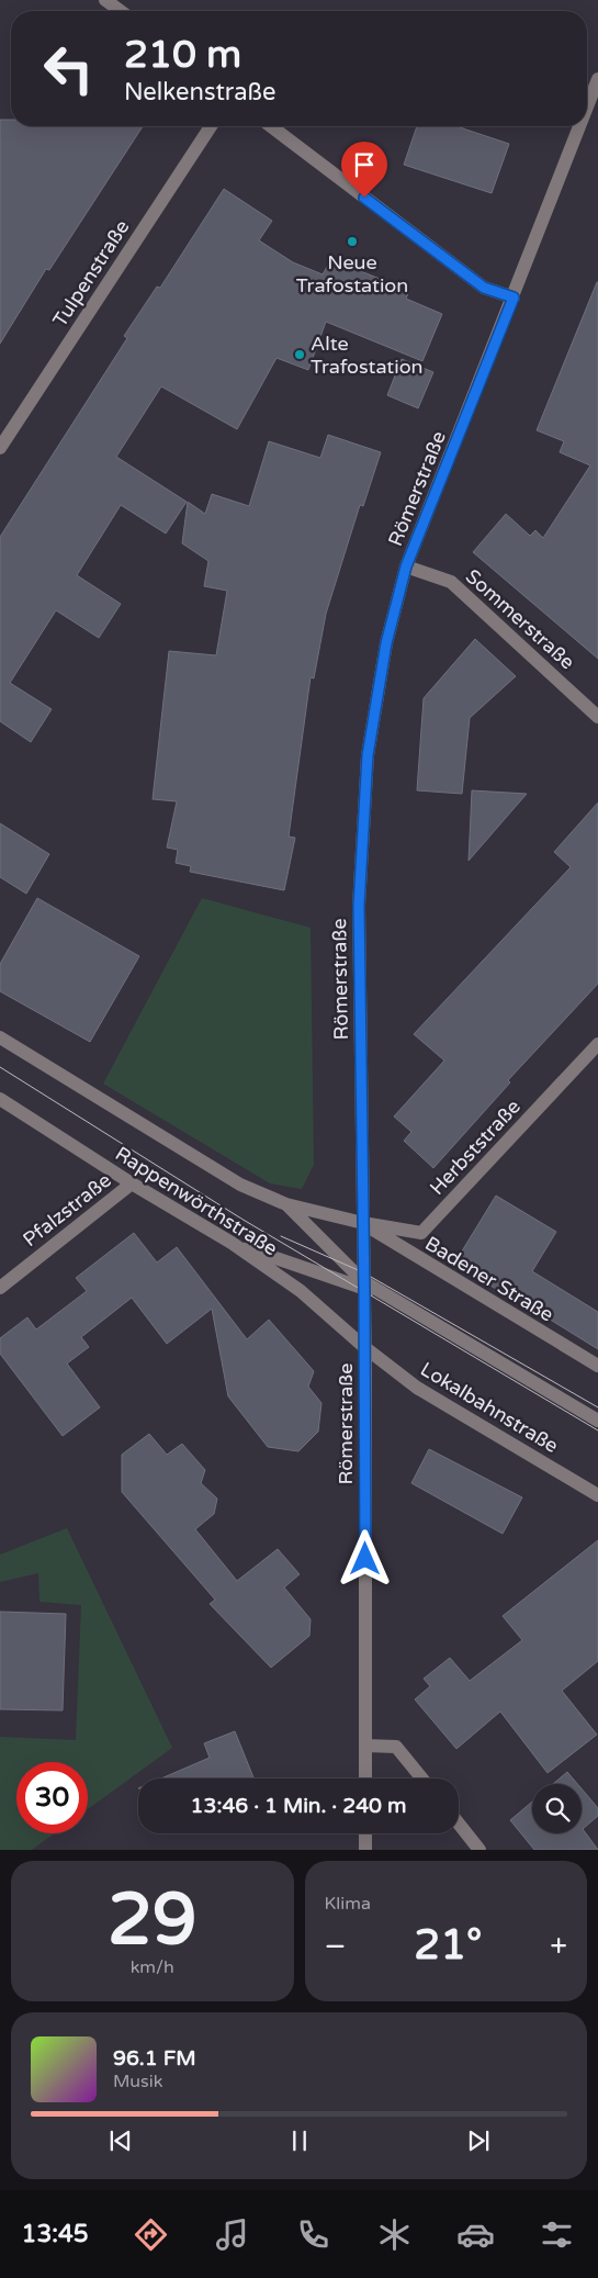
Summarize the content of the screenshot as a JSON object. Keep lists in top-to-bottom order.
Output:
{
  "streets": {
    "street": [
      "Tulpenstraße",
      "Römerstraße",
      "Sommerstraße",
      "Herbststraße",
      "Rappenwörthstraße",
      "Pfalzstraße",
      "Badener Straße",
      "Lokalbahnstraße"
    ]
  },
  "crossings": [
    ["Römerstraße", "Sommerstraße"],
    ["Römerstraße", "Herbststraße"],
    ["Römerstraße", "Rappenwörthstraße"],
    ["Römerstraße", "Badener Straße"],
    ["Römerstraße", "Lokalbahnstraße"],
    ["Herbststraße", "Rappenwörthstraße"],
    ["Herbststraße", "Badener Straße"],
    ["Rappenwörthstraße", "Pfalzstraße"],
    ["Rappenwörthstraße", "Badener Straße"],
    ["Rappenwörthstraße", "Lokalbahnstraße"]
  ],
  "places": ["Neue Trafostation", "Alte Trafostation"],
  "page": {
    "turn": ["210 m", "Nelkenstraße"],
    "limit": "30",
    "trip": "13:46 · 1 Min. · 240 m",
    "tile": [
      ["29", "km/h"],
      "Klima"
    ],
    "heat": ["−", "21°", "+"],
    "song": ["96.1 FM", "Musik"],
    "tabs": "13:45"
  }
}
